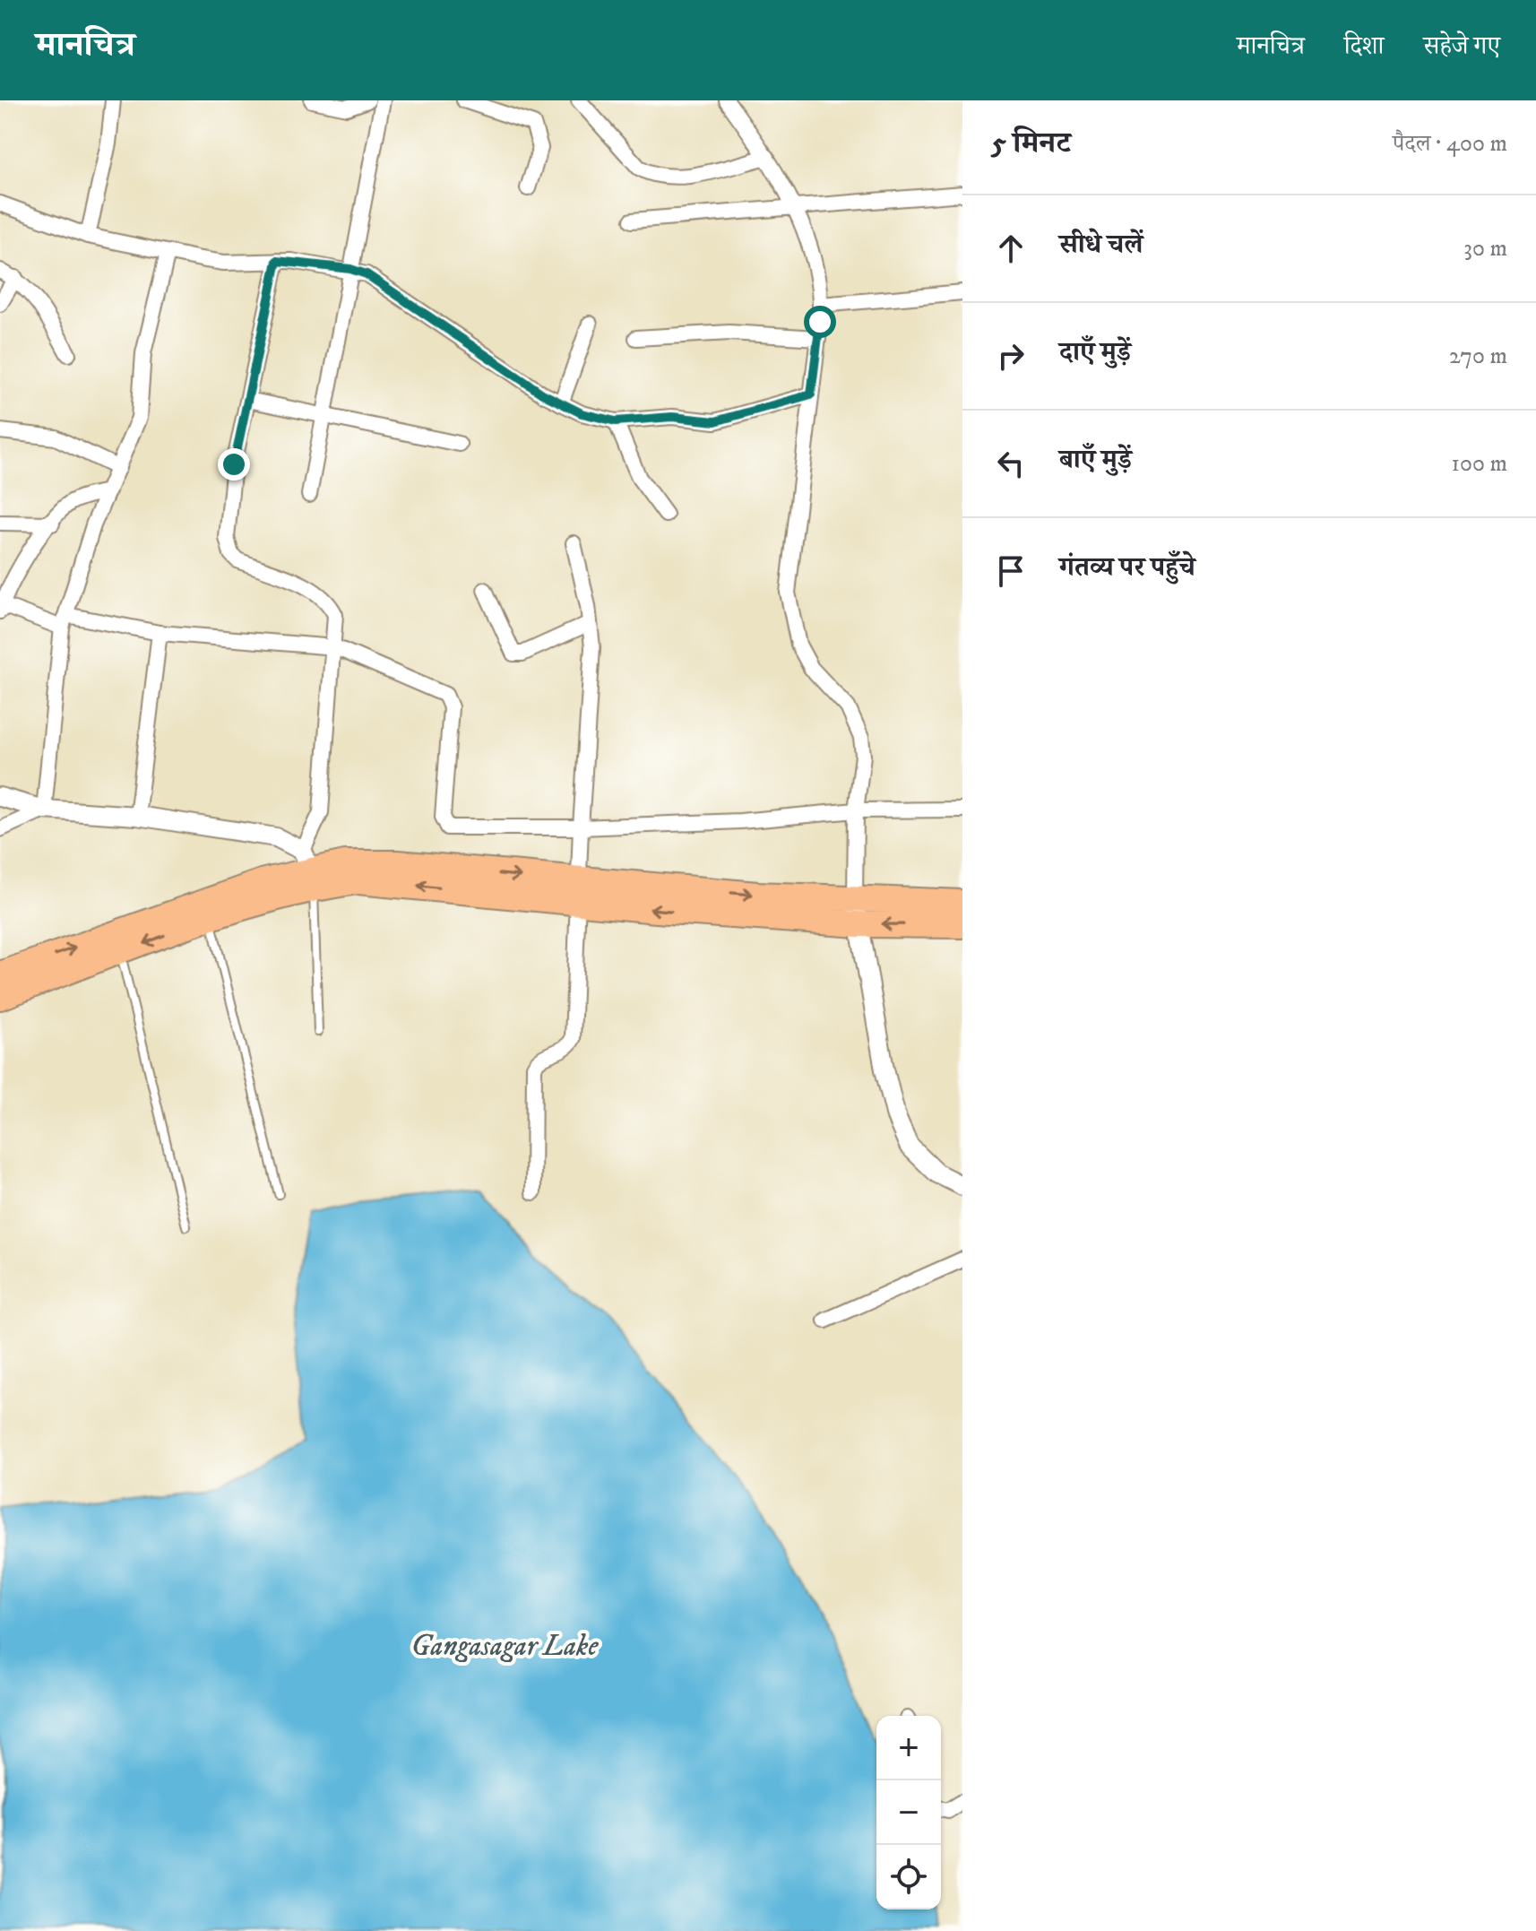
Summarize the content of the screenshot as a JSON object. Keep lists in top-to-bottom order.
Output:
{
  "water": ["Gangasagar Lake"],
  "page": {
    "header": "मानचित्र",
    "nav": ["मानचित्र", "दिशा", "सहेजे गए"],
    "heading": ["5 मिनट", "पैदल · 400 m"],
    "list": [
      ["सीधे चलें", "30 m"],
      ["दाएँ मुड़ें", "270 m"],
      ["बाएँ मुड़ें", "100 m"],
      "गंतव्य पर पहुँचे"
    ],
    "map_buttons": ["+", "−"]
  }
}
